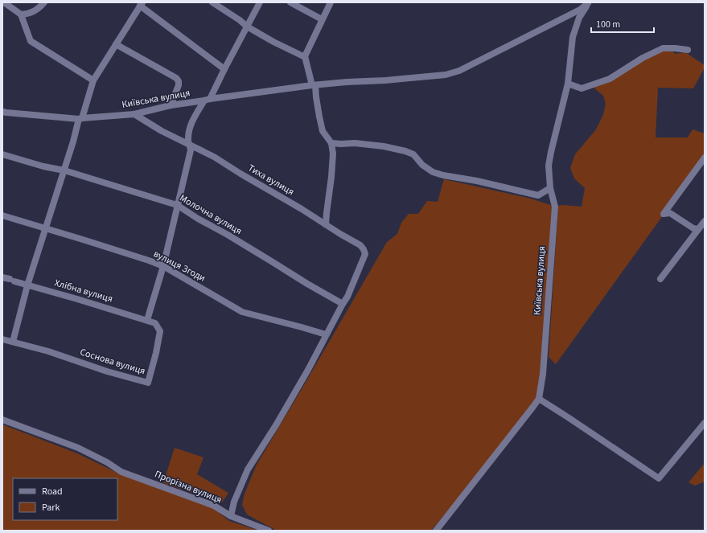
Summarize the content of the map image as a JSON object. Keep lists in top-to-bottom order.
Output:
{
  "streets": {
    "street": [
      "Київська вулиця",
      "Тиха вулиця",
      "Молочна вулиця",
      "вулиця Згоди",
      "Хлібна вулиця",
      "Соснова вулиця",
      "Прорізна вулиця"
    ]
  },
  "crossings": [
    ["Київська вулиця", "Тиха вулиця"],
    ["Тиха вулиця", "Молочна вулиця"],
    ["Тиха вулиця", "Прорізна вулиця"],
    ["Молочна вулиця", "Прорізна вулиця"],
    ["вулиця Згоди", "Прорізна вулиця"],
    ["Хлібна вулиця", "Соснова вулиця"]
  ],
  "legend": ["Road", "Park"],
  "scale_bar": "100 m"
}
